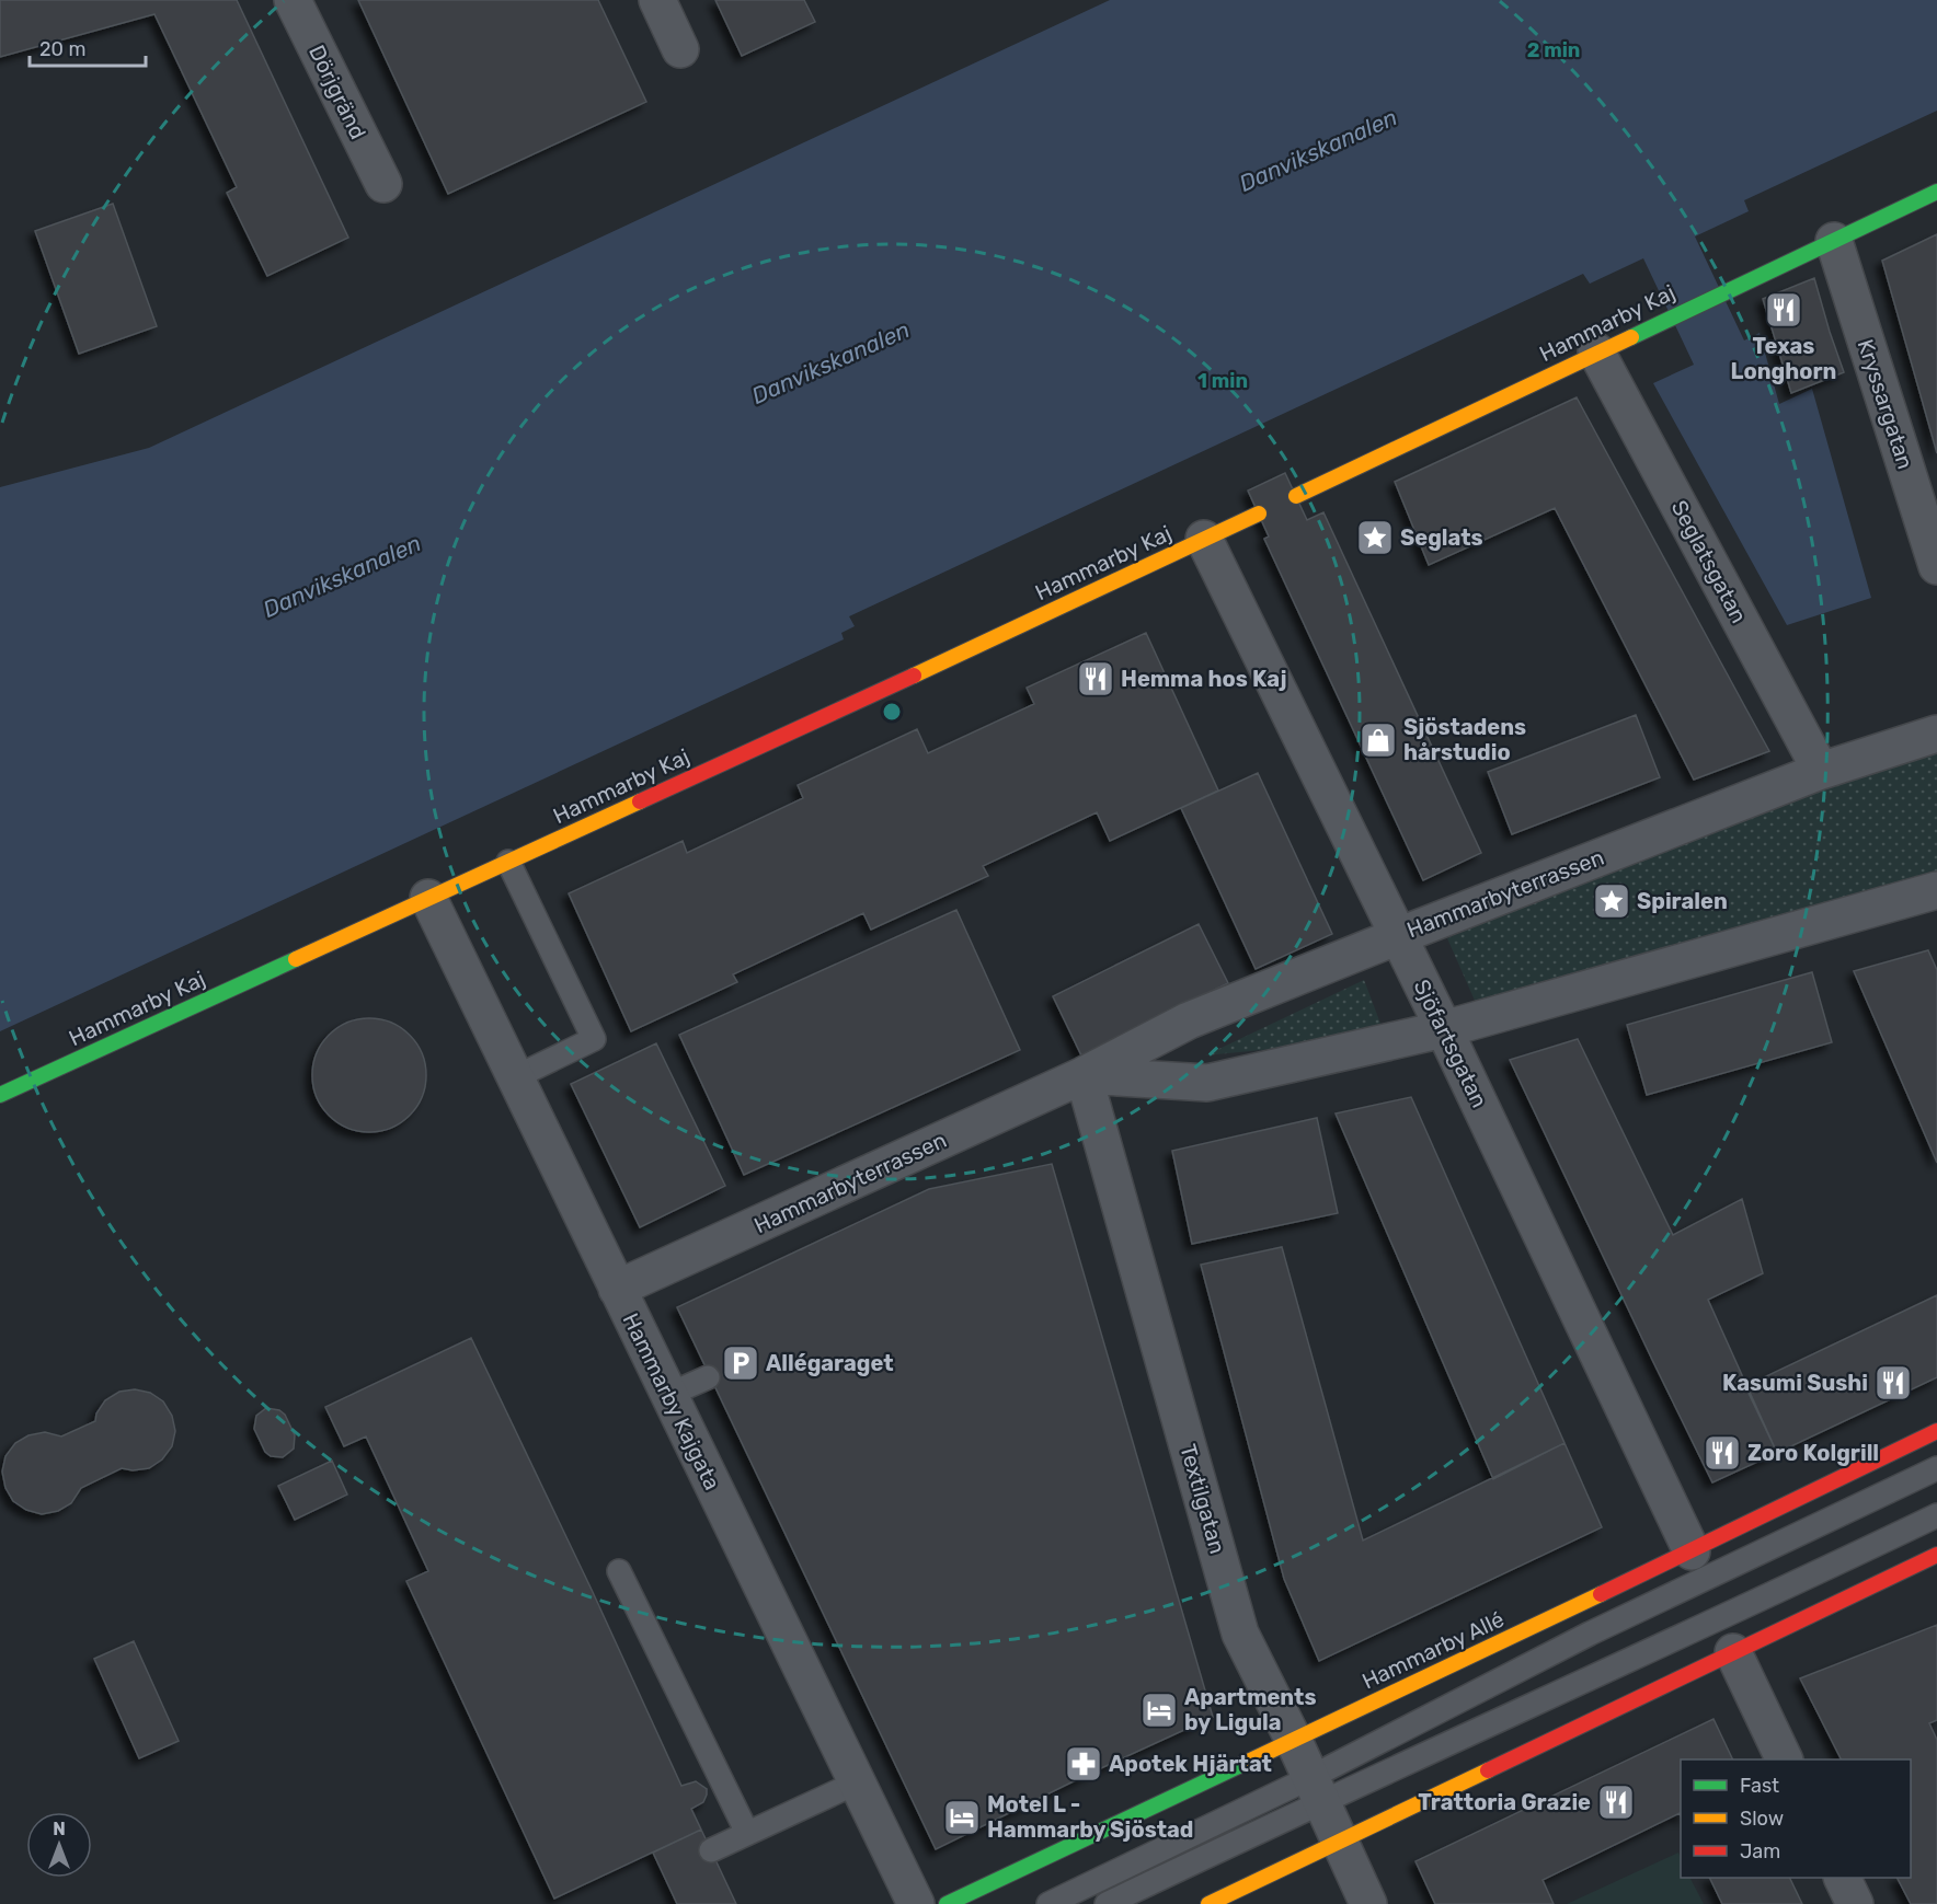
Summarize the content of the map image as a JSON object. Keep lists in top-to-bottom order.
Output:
{
  "streets": {
    "street": [
      "Dörjgränd",
      "Hammarby Kaj",
      "Kryssargatan",
      "Seglatsgatan",
      "Hammarbyterrassen",
      "Sjöfartsgatan",
      "Hammarby Kajgata",
      "Textilgatan",
      "Hammarby Allé"
    ]
  },
  "crossings": [
    ["Hammarby Kaj", "Kryssargatan"],
    ["Hammarby Kaj", "Seglatsgatan"],
    ["Hammarby Kaj", "Sjöfartsgatan"],
    ["Hammarby Kaj", "Hammarby Kajgata"],
    ["Seglatsgatan", "Hammarbyterrassen"],
    ["Hammarbyterrassen", "Sjöfartsgatan"],
    ["Hammarbyterrassen", "Hammarby Kajgata"],
    ["Hammarbyterrassen", "Textilgatan"],
    ["Sjöfartsgatan", "Hammarby Allé"],
    ["Textilgatan", "Hammarby Allé"]
  ],
  "water": ["Danvikskanalen"],
  "places": {
    "restaurant": [
      "Texas Longhorn",
      "Hemma hos Kaj",
      "Kasumi Sushi",
      "Zoro Kolgrill",
      "Trattoria Grazie"
    ],
    "place": ["Seglats", "Spiralen"],
    "shop": ["Sjöstadens hårstudio"],
    "parking": ["Allégaraget"],
    "hotel": ["Apartments by Ligula", "Motel L - Hammarby Sjöstad"],
    "pharmacy": ["Apotek Hjärtat"]
  },
  "legend": ["Fast", "Slow", "Jam"],
  "scale_bar": "20 m",
  "north": "top",
  "rings": ["2 min", "1 min"]
}
